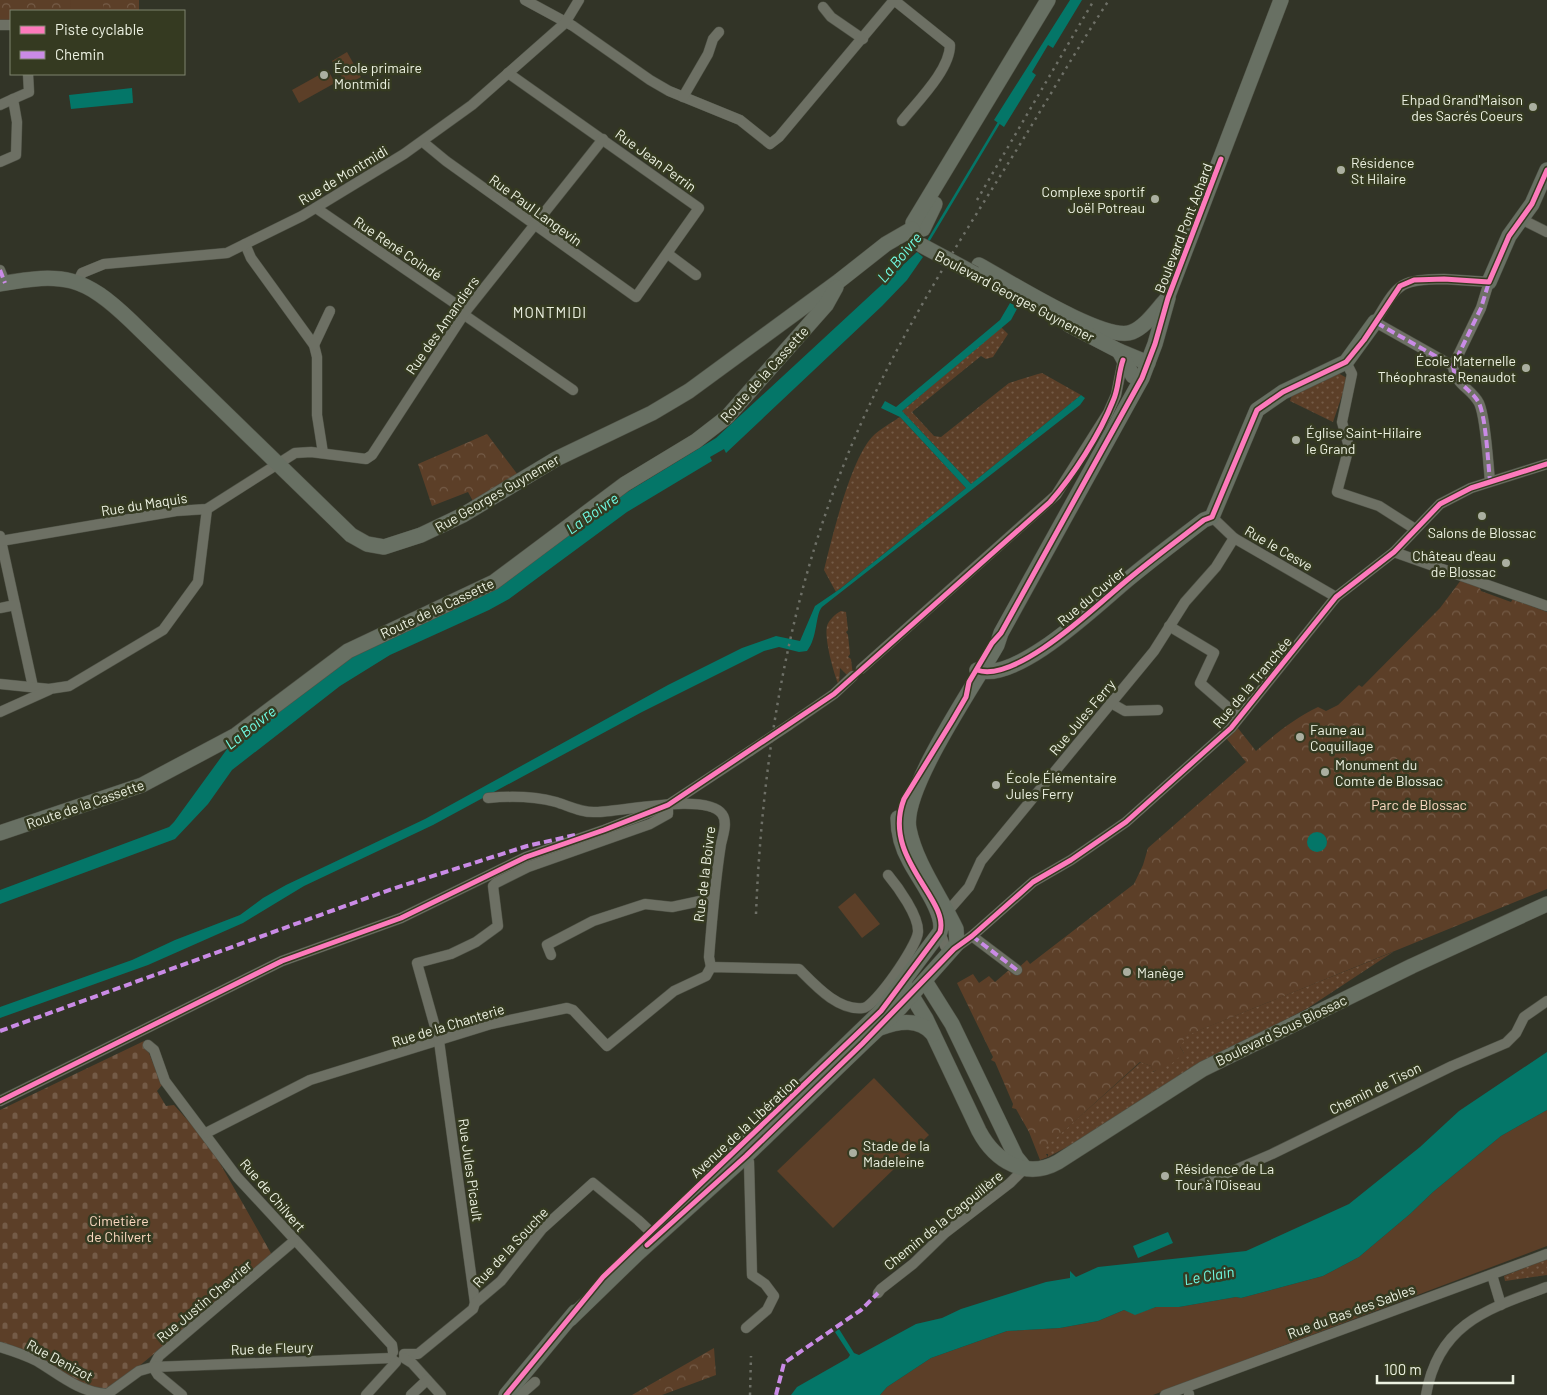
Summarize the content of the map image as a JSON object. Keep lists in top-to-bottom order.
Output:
{
  "streets": {
    "street": [
      "Rue Jean Perrin",
      "Rue de Montmidi",
      "Rue Paul Langevin",
      "Boulevard Pont Achard",
      "Rue René Coindé",
      "Boulevard Georges Guynemer",
      "Rue des Amandiers",
      "Route de la Cassette",
      "Rue Georges Guynemer",
      "Rue du Maquis",
      "Rue le Cesve",
      "Rue du Cuvier",
      "Rue de la Tranchée",
      "Rue Jules Ferry",
      "Rue de la Boivre",
      "Rue de la Chanterie",
      "Boulevard Sous Blossac",
      "Chemin de Tison",
      "Avenue de la Libération",
      "Rue Jules Picault",
      "Rue de Chilvert",
      "Chemin de la Cagouillère",
      "Rue de la Souche",
      "Rue Justin Chevrier",
      "Rue du Bas des Sables",
      "Rue de Fleury",
      "Rue Denizot"
    ]
  },
  "crossings": [
    ["Rue Jean Perrin", "Rue de Montmidi"],
    ["Rue Jean Perrin", "Rue Paul Langevin"],
    ["Rue Jean Perrin", "Rue des Amandiers"],
    ["Rue de Montmidi", "Rue Paul Langevin"],
    ["Rue de Montmidi", "Rue René Coindé"],
    ["Rue de Montmidi", "Rue Georges Guynemer"],
    ["Rue Paul Langevin", "Rue des Amandiers"],
    ["Boulevard Pont Achard", "Boulevard Georges Guynemer"],
    ["Boulevard Pont Achard", "Rue du Cuvier"],
    ["Boulevard Pont Achard", "Rue de la Tranchée"],
    ["Boulevard Pont Achard", "Rue Jules Ferry"],
    ["Boulevard Pont Achard", "Avenue de la Libération"],
    ["Rue René Coindé", "Rue des Amandiers"],
    ["Boulevard Georges Guynemer", "Rue Georges Guynemer"],
    ["Rue des Amandiers", "Rue Georges Guynemer"],
    ["Rue des Amandiers", "Rue du Maquis"],
    ["Route de la Cassette", "Rue Georges Guynemer"],
    ["Rue Georges Guynemer", "Rue du Maquis"],
    ["Rue le Cesve", "Rue du Cuvier"],
    ["Rue le Cesve", "Rue de la Tranchée"],
    ["Rue le Cesve", "Rue Jules Ferry"],
    ["Rue de la Boivre", "Rue de la Chanterie"],
    ["Rue de la Boivre", "Rue Jules Picault"],
    ["Rue de la Chanterie", "Rue Jules Picault"],
    ["Rue de la Chanterie", "Rue de Chilvert"],
    ["Boulevard Sous Blossac", "Avenue de la Libération"],
    ["Boulevard Sous Blossac", "Chemin de la Cagouillère"],
    ["Avenue de la Libération", "Rue de la Souche"],
    ["Rue Jules Picault", "Rue de la Souche"],
    ["Rue de Chilvert", "Rue de la Souche"],
    ["Rue de Chilvert", "Rue Justin Chevrier"],
    ["Rue de Chilvert", "Rue de Fleury"],
    ["Rue de la Souche", "Rue de Fleury"],
    ["Rue Justin Chevrier", "Rue de Fleury"],
    ["Rue Justin Chevrier", "Rue Denizot"]
  ],
  "districts": ["MONTMIDI"],
  "water": ["La Boivre", "Le Clain"],
  "parks": ["Parc de Blossac", "Cimetière de Chilvert"],
  "places": [
    "École primaire Montmidi",
    "Ehpad Grand'Maison des Sacrés Coeurs",
    "Résidence St Hilaire",
    "Complexe sportif Joël Potreau",
    "École Maternelle Théophraste Renaudot",
    "Église Saint-Hilaire le Grand",
    "Salons de Blossac",
    "Château d'eau de Blossac",
    "Faune au Coquillage",
    "Monument du Comte de Blossac",
    "École Élémentaire Jules Ferry",
    "Manège",
    "Stade de la Madeleine",
    "Résidence de La Tour à l'Oiseau"
  ],
  "legend": ["Piste cyclable", "Chemin"],
  "scale_bar": "100 m"
}
